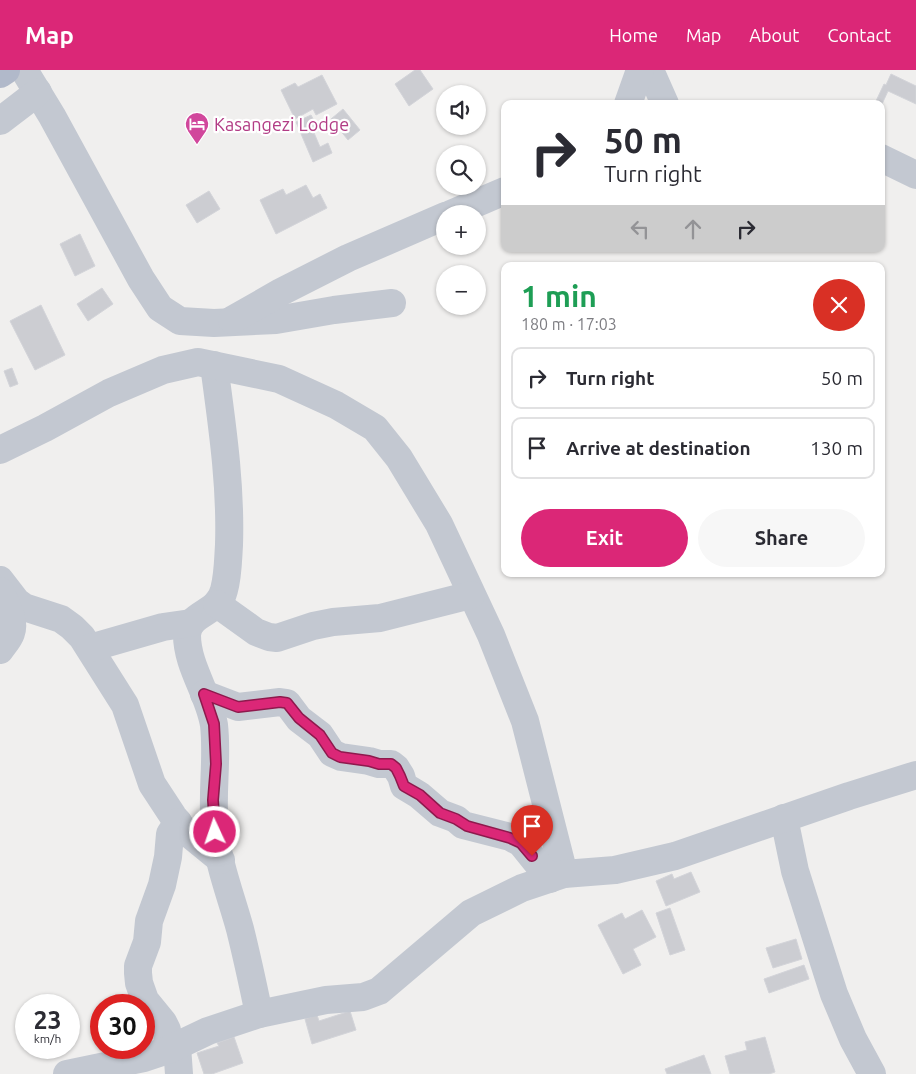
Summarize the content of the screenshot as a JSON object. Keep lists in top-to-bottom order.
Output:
{
  "places": {
    "hotel": ["Kasangezi Lodge"]
  },
  "page": {
    "header": "Map",
    "nav": [
      "Home",
      "Map",
      "About",
      "Contact"
    ],
    "map_buttons": ["+", "−"],
    "turn": ["50 m", "Turn right"],
    "heading": ["1 min", "180 m · 17:03"],
    "list": [
      {
        "name": "Turn right",
        "value": "50 m"
      },
      {
        "name": "Arrive at destination",
        "value": "130 m"
      }
    ],
    "buttons": ["Exit", "Share"],
    "speed": "23 km/h",
    "limit": "30"
  }
}
